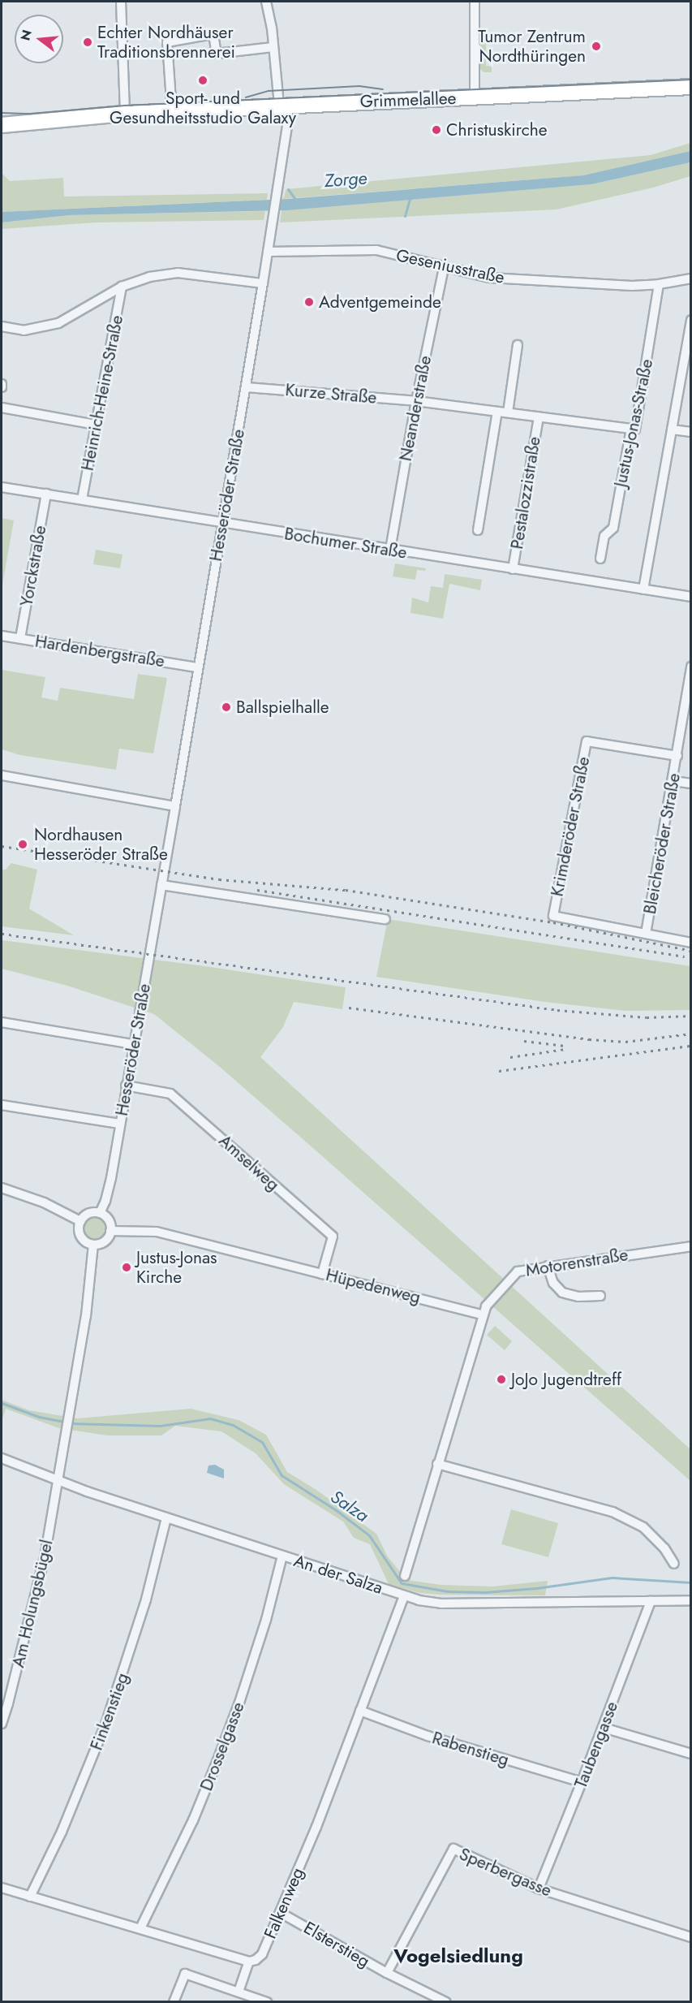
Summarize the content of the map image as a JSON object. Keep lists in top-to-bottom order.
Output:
{
  "streets": {
    "main road": ["Grimmelallee"],
    "street": [
      "Geseniusstraße",
      "Heinrich-Heine-Straße",
      "Kurze Straße",
      "Neanderstraße",
      "Justus-Jonas-Straße",
      "Pestalozzistraße",
      "Hesseröder Straße",
      "Bochumer Straße",
      "Yorckstraße",
      "Hardenbergstraße",
      "Krimderöder Straße",
      "Bleicheröder Straße",
      "Amselweg",
      "Motorenstraße",
      "Hüpedenweg",
      "An der Salza",
      "Am Holungsbügel",
      "Finkenstieg",
      "Taubengasse",
      "Drosselgasse",
      "Rabenstieg",
      "Sperbergasse",
      "Falkenweg",
      "Elsterstieg"
    ]
  },
  "crossings": [
    ["Grimmelallee", "Hesseröder Straße"],
    ["Geseniusstraße", "Neanderstraße"],
    ["Geseniusstraße", "Justus-Jonas-Straße"],
    ["Geseniusstraße", "Hesseröder Straße"],
    ["Heinrich-Heine-Straße", "Bochumer Straße"],
    ["Kurze Straße", "Neanderstraße"],
    ["Kurze Straße", "Pestalozzistraße"],
    ["Kurze Straße", "Hesseröder Straße"],
    ["Neanderstraße", "Pestalozzistraße"],
    ["Neanderstraße", "Bochumer Straße"],
    ["Justus-Jonas-Straße", "Pestalozzistraße"],
    ["Pestalozzistraße", "Bochumer Straße"],
    ["Hesseröder Straße", "Bochumer Straße"],
    ["Hesseröder Straße", "Hardenbergstraße"],
    ["Hesseröder Straße", "Amselweg"],
    ["Hesseröder Straße", "Hüpedenweg"],
    ["Bochumer Straße", "Yorckstraße"],
    ["Yorckstraße", "Hardenbergstraße"],
    ["Krimderöder Straße", "Bleicheröder Straße"],
    ["Amselweg", "Hüpedenweg"],
    ["Motorenstraße", "Hüpedenweg"],
    ["An der Salza", "Am Holungsbügel"],
    ["An der Salza", "Finkenstieg"],
    ["An der Salza", "Taubengasse"],
    ["An der Salza", "Drosselgasse"],
    ["An der Salza", "Falkenweg"],
    ["Taubengasse", "Rabenstieg"],
    ["Taubengasse", "Sperbergasse"],
    ["Rabenstieg", "Falkenweg"],
    ["Sperbergasse", "Elsterstieg"],
    ["Falkenweg", "Elsterstieg"]
  ],
  "districts": ["Vogelsiedlung"],
  "water": ["Zorge", "Salza"],
  "places": [
    "Echter Nordhäuser Traditionsbrennerei",
    "Tumor Zentrum Nordthüringen",
    "Sport- und Gesundheitsstudio Galaxy",
    "Christuskirche",
    "Adventgemeinde",
    "Ballspielhalle",
    "Nordhausen Hesseröder Straße",
    "Justus-Jonas Kirche",
    "JoJo Jugendtreff"
  ],
  "north": "left"
}
